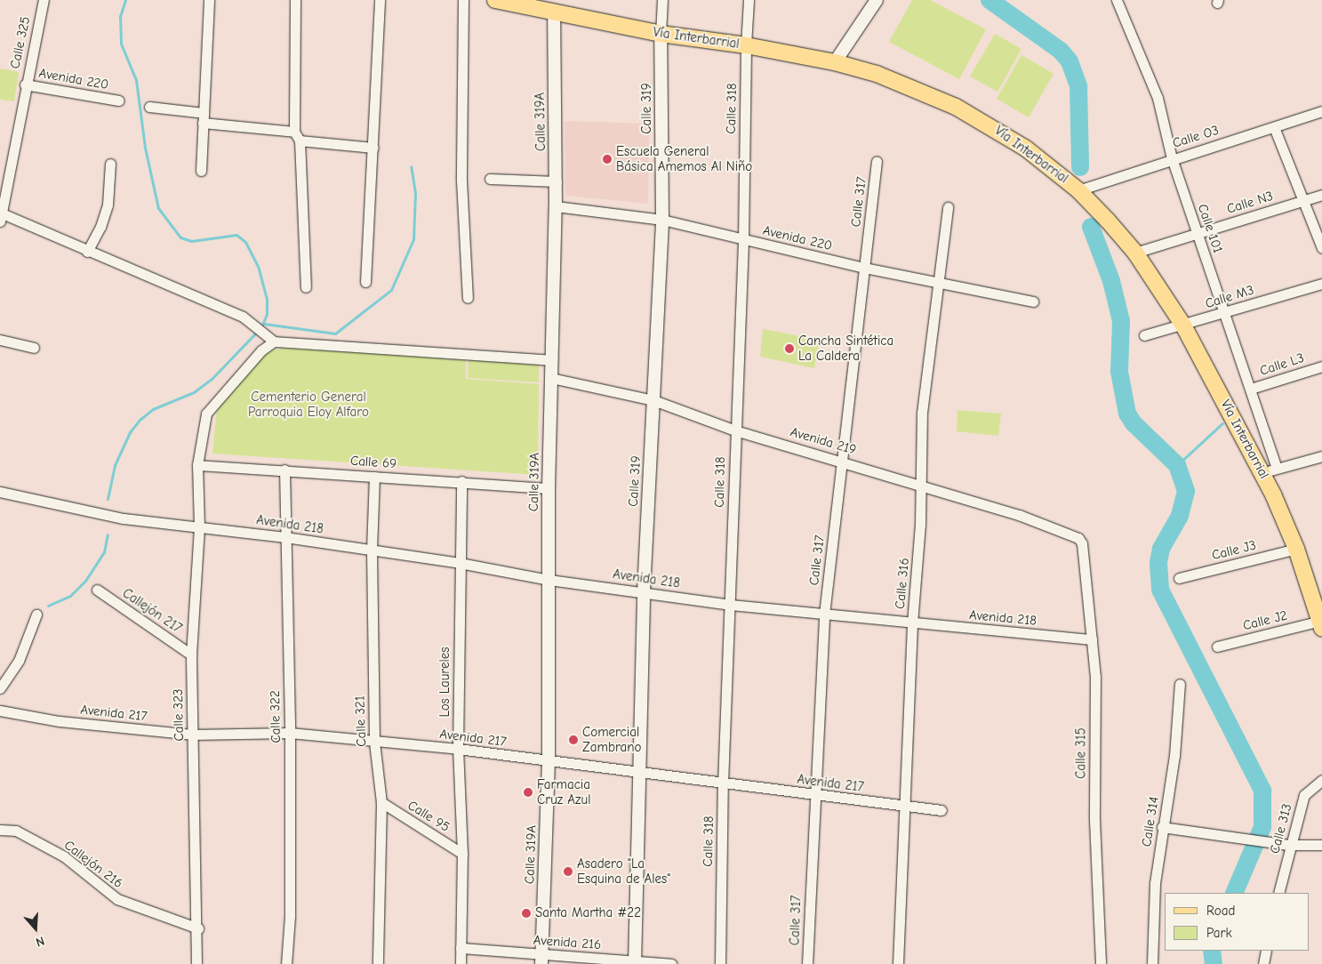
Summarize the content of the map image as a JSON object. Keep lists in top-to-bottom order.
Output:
{
  "streets": {
    "main road": ["Vía Interbarrial"],
    "street": [
      "Calle 325",
      "Avenida 220",
      "Calle 319",
      "Calle 318",
      "Calle 319A",
      "Calle O3",
      "Calle 317",
      "Calle N3",
      "Calle 101",
      "Calle M3",
      "Calle L3",
      "Avenida 219",
      "Calle 69",
      "Avenida 218",
      "Calle J3",
      "Calle 316",
      "Callejón 217",
      "Calle J2",
      "Los Laureles",
      "Avenida 217",
      "Calle 323",
      "Calle 322",
      "Calle 321",
      "Calle 315",
      "Calle 95",
      "Calle 314",
      "Calle 313",
      "Callejón 216",
      "Avenida 216"
    ]
  },
  "crossings": [
    ["Vía Interbarrial", "Calle 319"],
    ["Vía Interbarrial", "Calle 318"],
    ["Vía Interbarrial", "Calle 319A"],
    ["Vía Interbarrial", "Calle O3"],
    ["Vía Interbarrial", "Calle N3"],
    ["Vía Interbarrial", "Calle 101"],
    ["Vía Interbarrial", "Calle M3"],
    ["Vía Interbarrial", "Calle J3"],
    ["Vía Interbarrial", "Calle J2"],
    ["Calle 325", "Avenida 220"],
    ["Avenida 220", "Calle 319"],
    ["Avenida 220", "Calle 318"],
    ["Avenida 220", "Calle 319A"],
    ["Avenida 220", "Calle 317"],
    ["Avenida 220", "Calle 316"],
    ["Calle 319", "Avenida 219"],
    ["Calle 319", "Avenida 218"],
    ["Calle 319", "Avenida 217"],
    ["Calle 319", "Avenida 216"],
    ["Calle 318", "Avenida 219"],
    ["Calle 318", "Avenida 218"],
    ["Calle 318", "Avenida 217"],
    ["Calle 319A", "Avenida 219"],
    ["Calle 319A", "Calle 69"],
    ["Calle 319A", "Avenida 218"],
    ["Calle 319A", "Avenida 217"],
    ["Calle 319A", "Avenida 216"],
    ["Calle O3", "Calle 101"],
    ["Calle 317", "Avenida 219"],
    ["Calle 317", "Avenida 218"],
    ["Calle 317", "Avenida 217"],
    ["Calle N3", "Calle 101"],
    ["Calle 101", "Calle M3"],
    ["Calle 101", "Calle L3"],
    ["Avenida 219", "Calle 316"],
    ["Avenida 219", "Calle 315"],
    ["Calle 69", "Los Laureles"],
    ["Calle 69", "Calle 323"],
    ["Calle 69", "Calle 322"],
    ["Calle 69", "Calle 321"],
    ["Avenida 218", "Calle 316"],
    ["Avenida 218", "Los Laureles"],
    ["Avenida 218", "Calle 323"],
    ["Avenida 218", "Calle 322"],
    ["Avenida 218", "Calle 321"],
    ["Avenida 218", "Calle 315"],
    ["Calle 316", "Avenida 217"],
    ["Callejón 217", "Calle 323"],
    ["Los Laureles", "Avenida 217"],
    ["Los Laureles", "Calle 95"],
    ["Los Laureles", "Avenida 216"],
    ["Avenida 217", "Calle 323"],
    ["Avenida 217", "Calle 322"],
    ["Avenida 217", "Calle 321"],
    ["Calle 323", "Callejón 216"],
    ["Calle 321", "Calle 95"]
  ],
  "parks": ["Cementerio General Parroquia Eloy Alfaro"],
  "places": [
    "Escuela General Básica Amemos Al Niño",
    "Cancha Sintética La Caldera",
    "Comercial Zambrano",
    "Farmacia Cruz Azul",
    "Asadero \"La Esquina de Ales\"",
    "Santa Martha #22"
  ],
  "legend": ["Road", "Park"],
  "north": "bottom"
}
